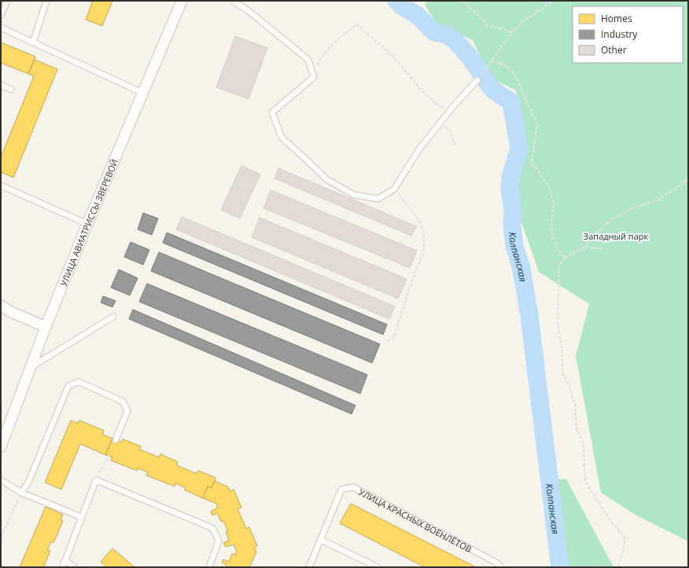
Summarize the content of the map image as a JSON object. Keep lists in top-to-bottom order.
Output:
{
  "streets": {
    "street": ["УЛИЦА АВИАТРИССЫ ЗВЕРЕВОЙ"],
    "lane": ["УЛИЦА КРАСНЫХ ВОЕНЛЁТОВ"]
  },
  "water": ["Колпанская"],
  "parks": ["Западный парк"],
  "legend": ["Homes", "Industry", "Other"]
}
